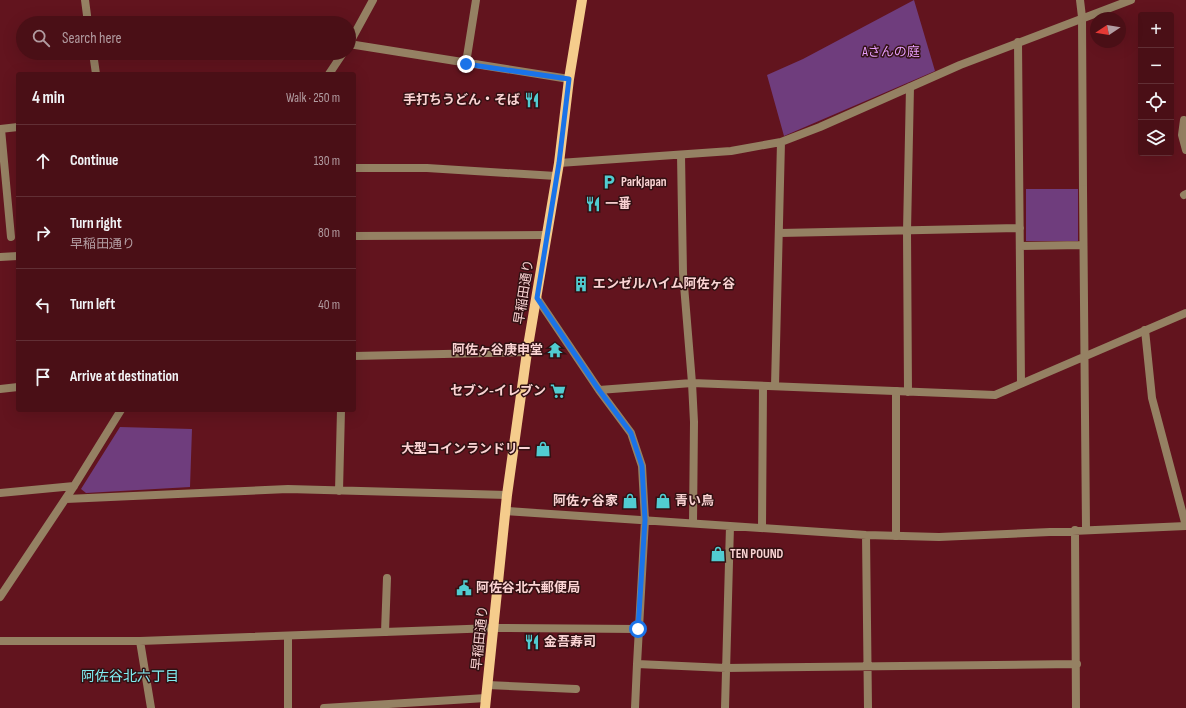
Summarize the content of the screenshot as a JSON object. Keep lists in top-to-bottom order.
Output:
{
  "streets": {
    "main road": ["早稲田通り"]
  },
  "districts": ["阿佐谷北六丁目"],
  "parks": ["Aさんの庭"],
  "places": {
    "restaurant": ["手打ちうどん・そば", "一番", "金吾寿司"],
    "parking": ["ParkJapan"],
    "building": ["エンゼルハイム阿佐ヶ谷"],
    "temple": ["阿佐ヶ谷庚申堂"],
    "supermarket": ["セブン-イレブン"],
    "shop": [
      "大型コインランドリー",
      "阿佐ヶ谷家",
      "青い鳥",
      "TEN POUND"
    ],
    "public building": ["阿佐谷北六郵便局"]
  },
  "north": "left",
  "page": {
    "map_buttons": ["+", "−"],
    "search": "Search here",
    "heading": ["4 min", "Walk · 250 m"],
    "list": [
      ["Continue", "130 m"],
      ["Turn right", "早稲田通り", "80 m"],
      ["Turn left", "40 m"],
      "Arrive at destination"
    ]
  }
}
